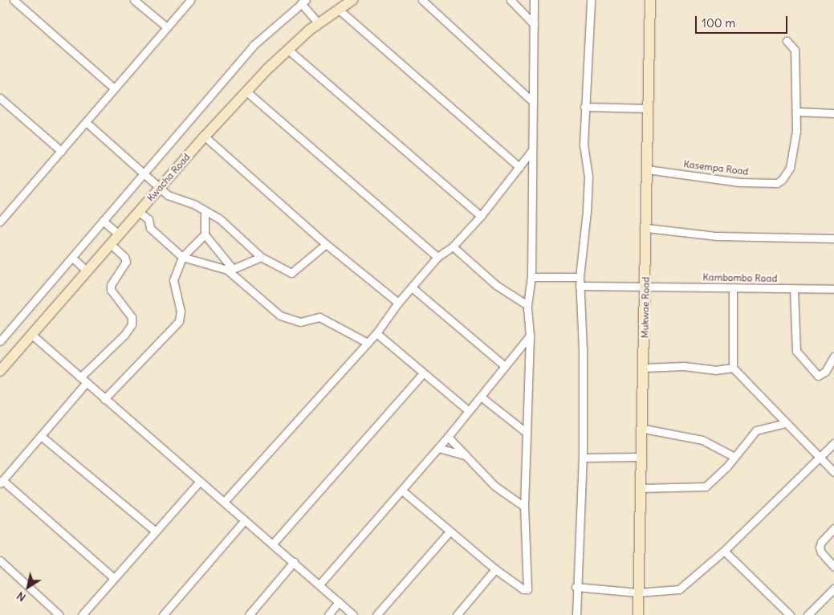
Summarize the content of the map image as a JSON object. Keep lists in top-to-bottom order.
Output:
{
  "streets": {
    "street": [
      "Kasempa Road",
      "Kwacha Road",
      "Kambombo Road",
      "Mukwae Road"
    ]
  },
  "crossings": [
    ["Kasempa Road", "Mukwae Road"],
    ["Kambombo Road", "Mukwae Road"]
  ],
  "scale_bar": "100 m",
  "north": "bottom left"
}
